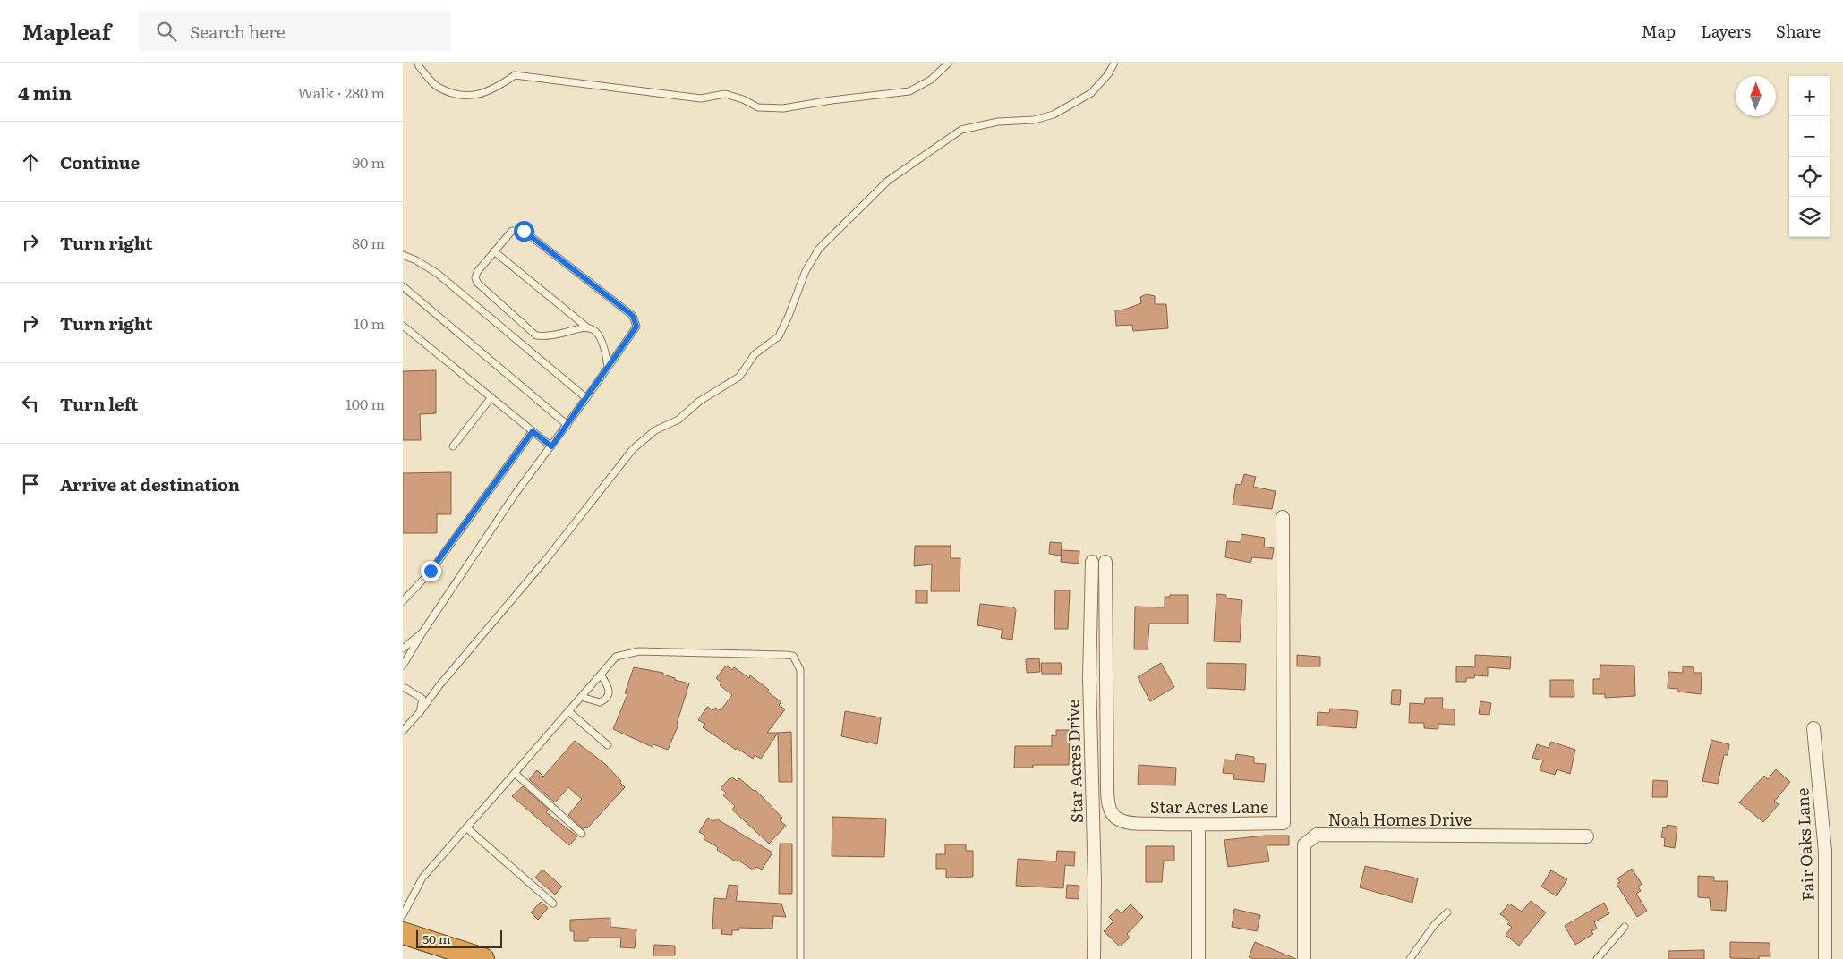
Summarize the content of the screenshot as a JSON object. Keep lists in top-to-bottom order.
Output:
{
  "streets": {
    "street": [
      "Star Acres Drive",
      "Star Acres Lane",
      "Noah Homes Drive",
      "Fair Oaks Lane"
    ]
  },
  "scale_bar": "50 m",
  "north": "top",
  "page": {
    "header": "Mapleaf",
    "search": "Search here",
    "nav": ["Map", "Layers", "Share"],
    "heading": ["4 min", "Walk · 280 m"],
    "map_buttons": ["+", "−"],
    "list": [
      ["Continue", "90 m"],
      ["Turn right", "80 m"],
      ["Turn right", "10 m"],
      ["Turn left", "100 m"],
      "Arrive at destination"
    ],
    "scale": "50 m"
  }
}
